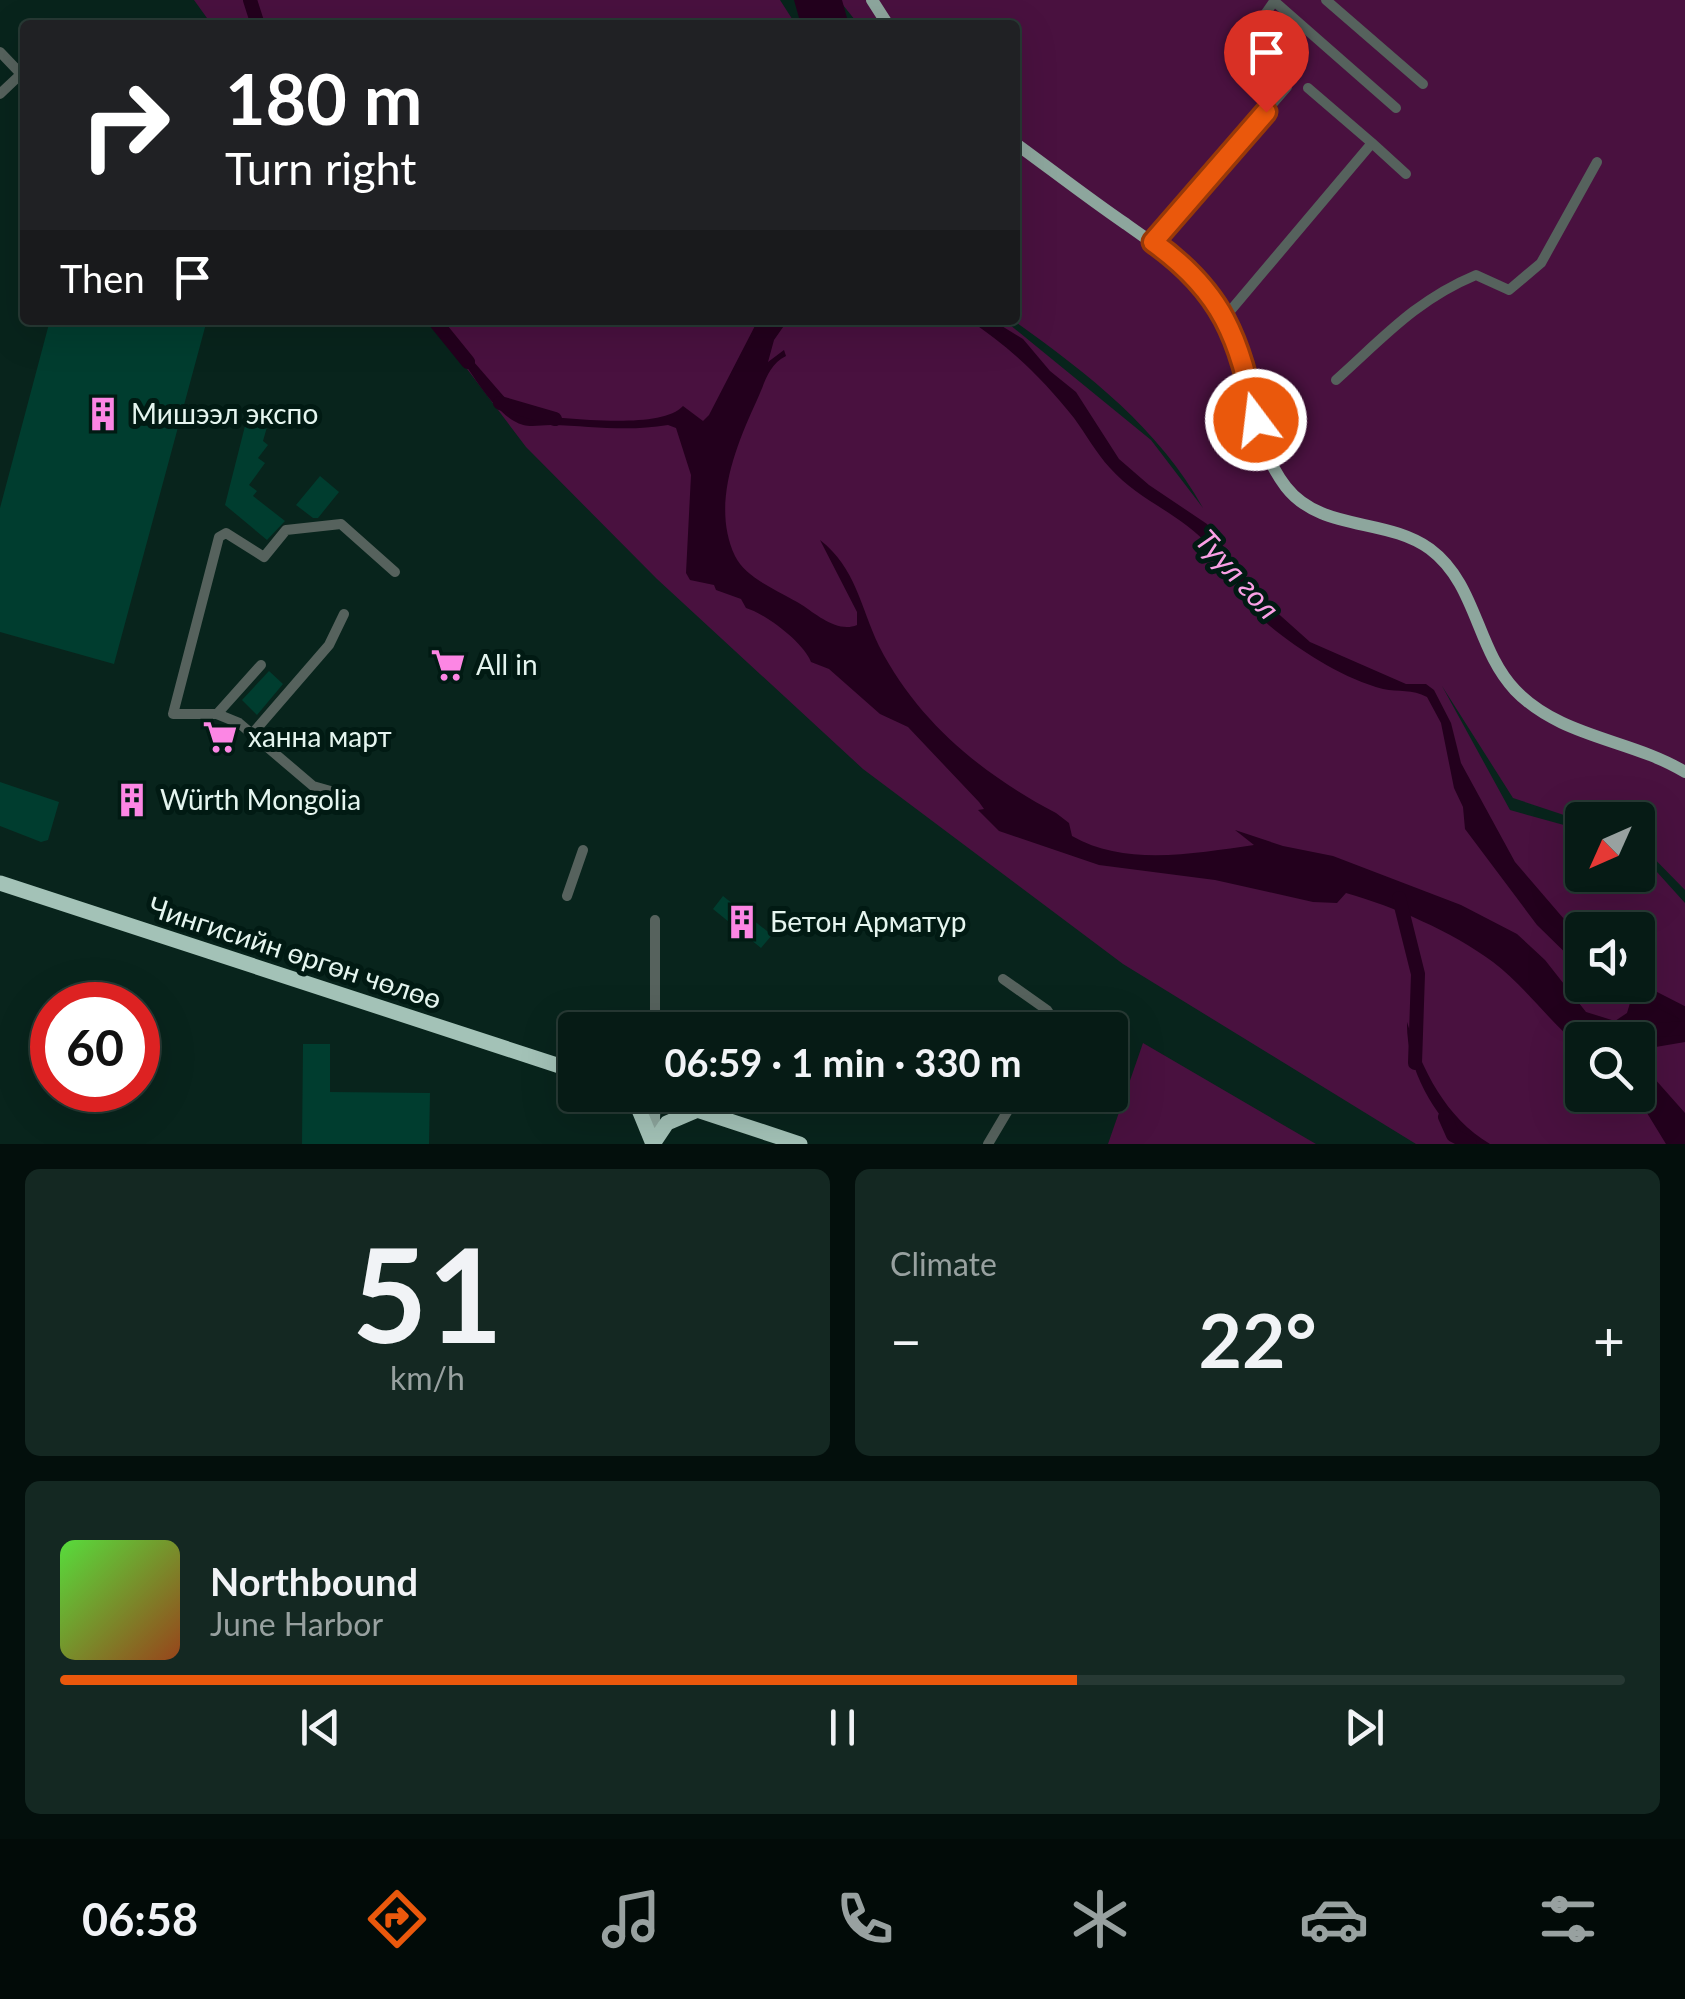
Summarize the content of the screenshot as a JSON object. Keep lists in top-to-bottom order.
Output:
{
  "streets": {
    "highway": ["Чингисийн өргөн чөлөө"]
  },
  "water": ["Туул гол"],
  "places": {
    "building": ["Мишээл экспо", "Würth Mongolia", "Бетон Арматур"],
    "supermarket": ["All in", "ханна март"]
  },
  "north": "bottom left",
  "page": {
    "turn": ["180 m", "Turn right"],
    "then": "Then",
    "limit": "60",
    "trip": "06:59 · 1 min · 330 m",
    "tile": [
      ["51", "km/h"],
      "Climate"
    ],
    "heat": ["−", "22°", "+"],
    "song": ["Northbound", "June Harbor"],
    "tabs": "06:58"
  }
}
